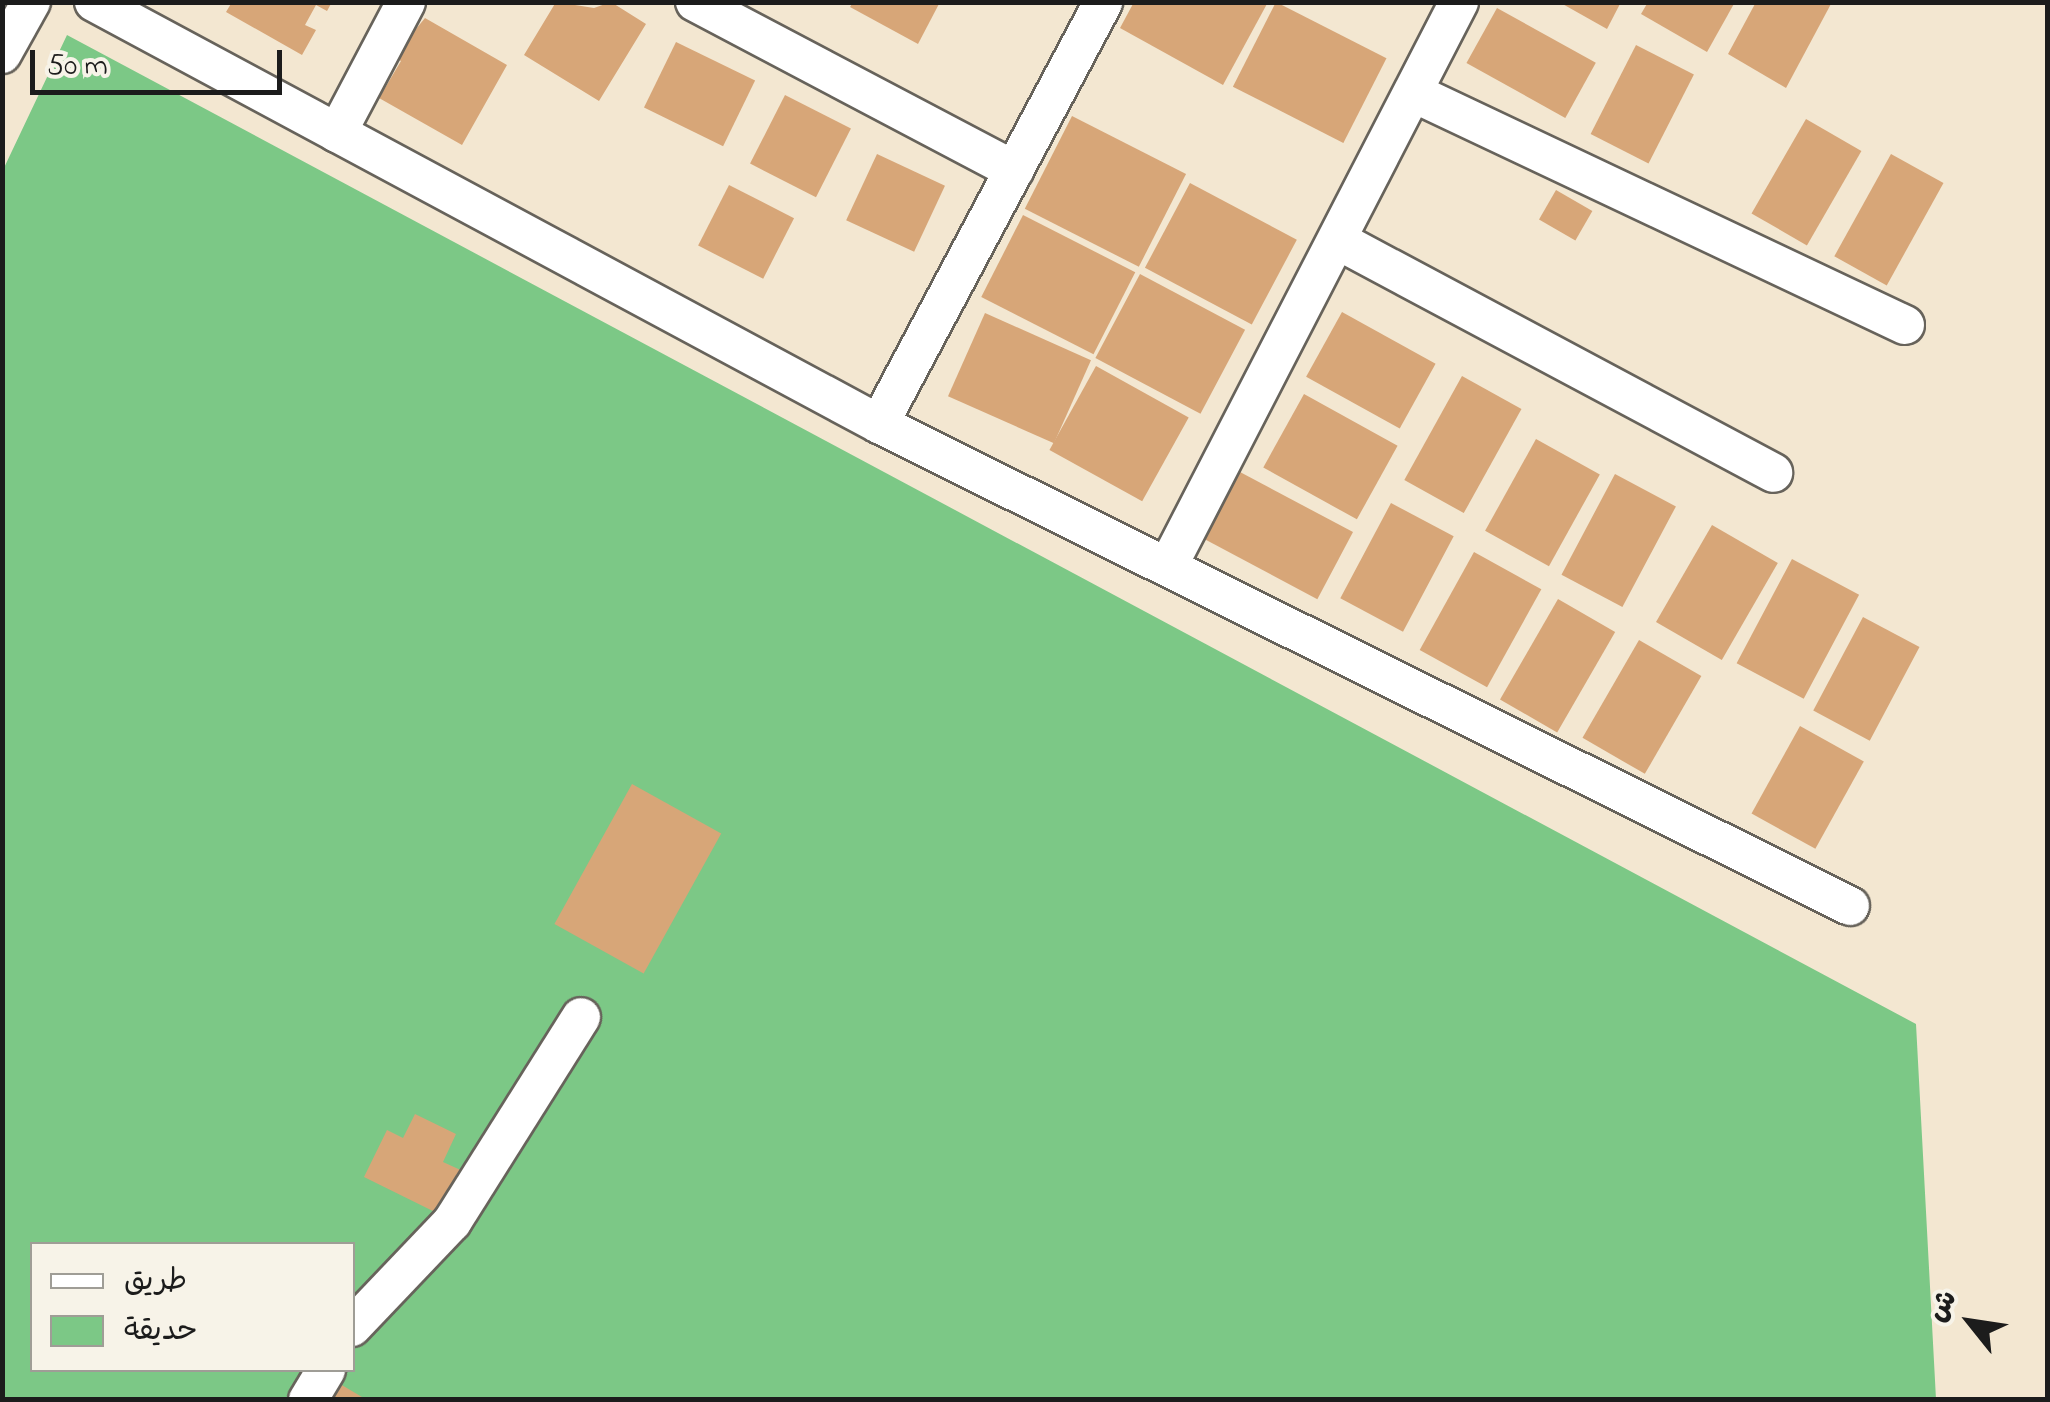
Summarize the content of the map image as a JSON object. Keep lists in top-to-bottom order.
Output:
{
  "legend": ["طريق", "حديقة"],
  "scale_bar": "50 m",
  "north": "top left"
}
